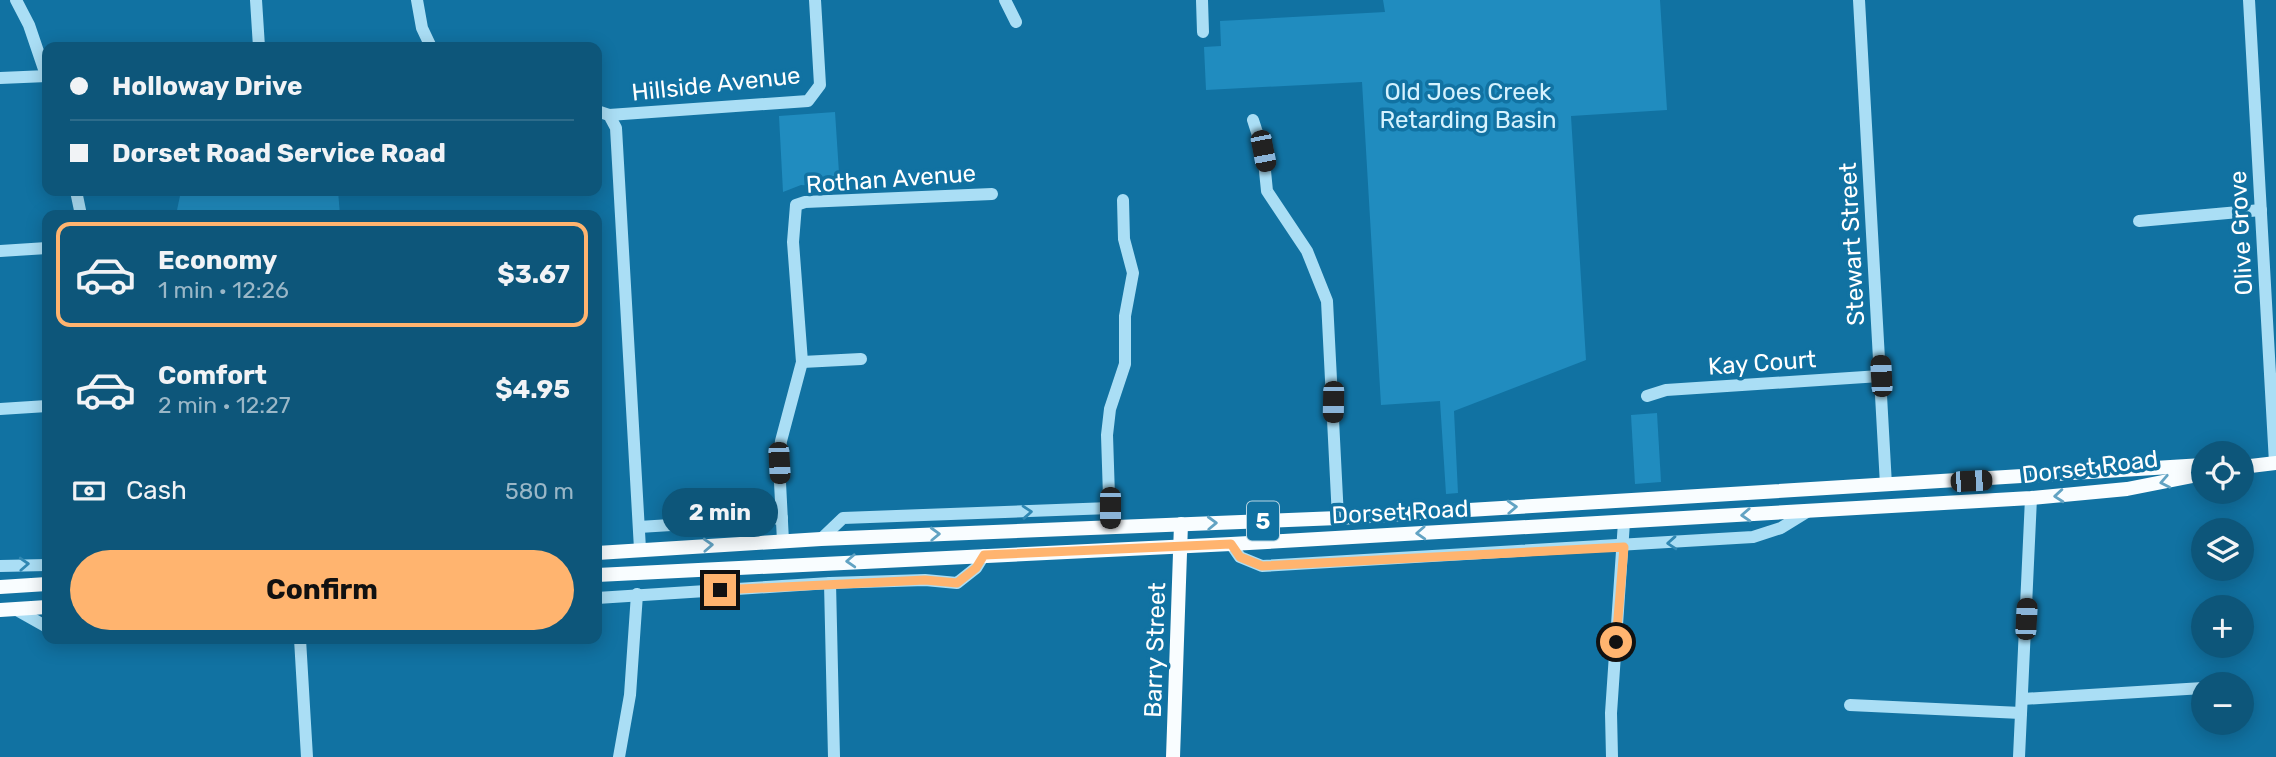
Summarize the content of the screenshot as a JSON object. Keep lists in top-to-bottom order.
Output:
{
  "streets": {
    "main road": ["Dorset Road", "5", "Barry Street"],
    "street": [
      "Hillside Avenue",
      "Rothan Avenue",
      "Olive Grove",
      "Stewart Street",
      "Kay Court"
    ]
  },
  "crossings": [
    ["Rothan Avenue", "Dorset Road"],
    ["Stewart Street", "Kay Court"],
    ["Stewart Street", "Dorset Road"],
    ["Dorset Road", "Barry Street"]
  ],
  "parks": ["Old Joes Creek Retarding Basin"],
  "page": {
    "banner": ["Holloway Drive", "Dorset Road Service Road"],
    "list": [
      {
        "name": "Economy",
        "note": "1 min · 12:26",
        "value": "$3.67"
      },
      {
        "name": "Comfort",
        "note": "2 min · 12:27",
        "value": "$4.95"
      }
    ],
    "map_buttons": ["+", "−"],
    "pay": ["Cash", "580 m"],
    "bubble": "2 min",
    "buttons": "Confirm"
  }
}
